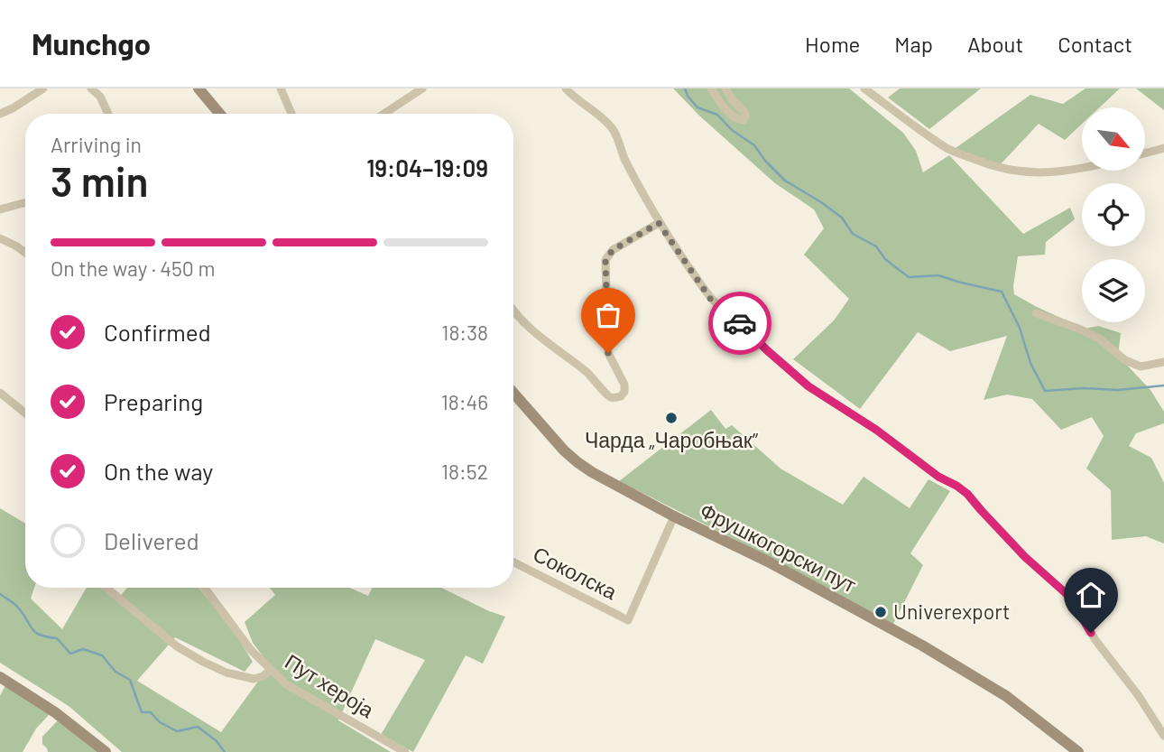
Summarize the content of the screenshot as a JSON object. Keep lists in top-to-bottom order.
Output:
{
  "streets": {
    "street": ["Фрушкогорски пут", "Соколска", "Пут хероја"]
  },
  "crossings": [
    ["Фрушкогорски пут", "Соколска"]
  ],
  "places": ["Чарда „Чаробњак”", "Univerexport"],
  "north": "bottom right",
  "page": {
    "header": "Munchgo",
    "nav": [
      "Home",
      "Map",
      "About",
      "Contact"
    ],
    "heading": ["3 min", "Arriving in", "19:04–19:09"],
    "bar": "On the way · 450 m",
    "list": [
      ["Confirmed", "18:38"],
      ["Preparing", "18:46"],
      ["On the way", "18:52"],
      "Delivered"
    ]
  }
}
